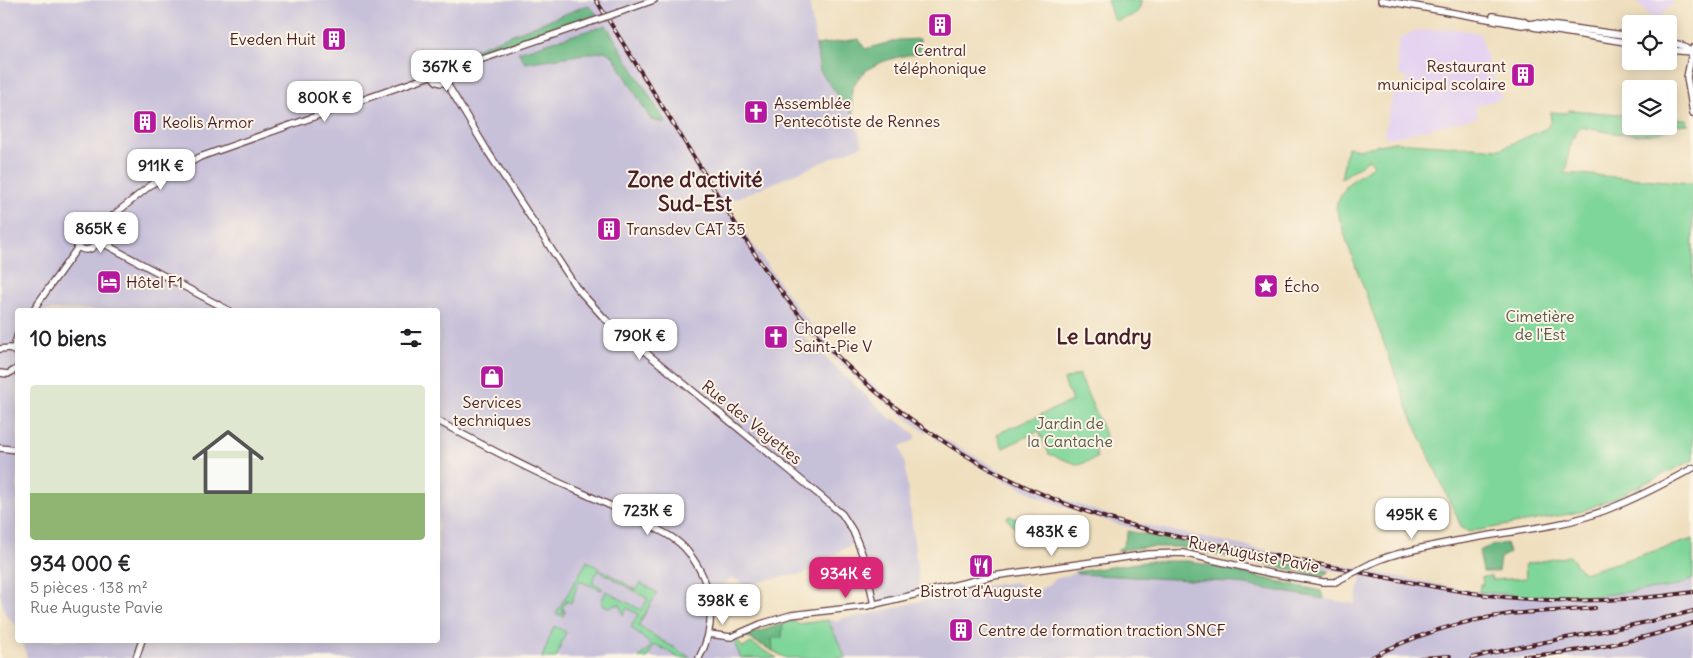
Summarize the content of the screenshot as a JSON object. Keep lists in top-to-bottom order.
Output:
{
  "streets": {
    "street": ["Rue des Veyettes", "Rue Auguste Pavie"]
  },
  "crossings": [
    ["Rue des Veyettes", "Rue Auguste Pavie"]
  ],
  "districts": ["Zone d'activité Sud-Est", "Le Landry"],
  "parks": ["Cimetière de l'Est", "Jardin de la Cantache"],
  "places": {
    "building": [
      "Central téléphonique",
      "Eveden Huit",
      "Restaurant municipal scolaire",
      "Keolis Armor",
      "Transdev CAT 35",
      "Centre de formation traction SNCF"
    ],
    "church": ["Assemblée Pentecôtiste de Rennes", "Chapelle Saint-Pie V"],
    "hotel": ["Hôtel F1"],
    "place": ["Écho"],
    "shop": ["Services techniques"],
    "restaurant": ["Bistrot d'Auguste"]
  },
  "page": {
    "price": [
      "367K €",
      "800K €",
      "911K €",
      "865K €",
      "790K €",
      "723K €",
      "495K €",
      "483K €",
      "934K €",
      "398K €"
    ],
    "heading": "10 biens",
    "list": [
      {
        "name": "934 000 €",
        "note": "5 pièces · 138 m² · Rue Auguste Pavie"
      }
    ]
  }
}
